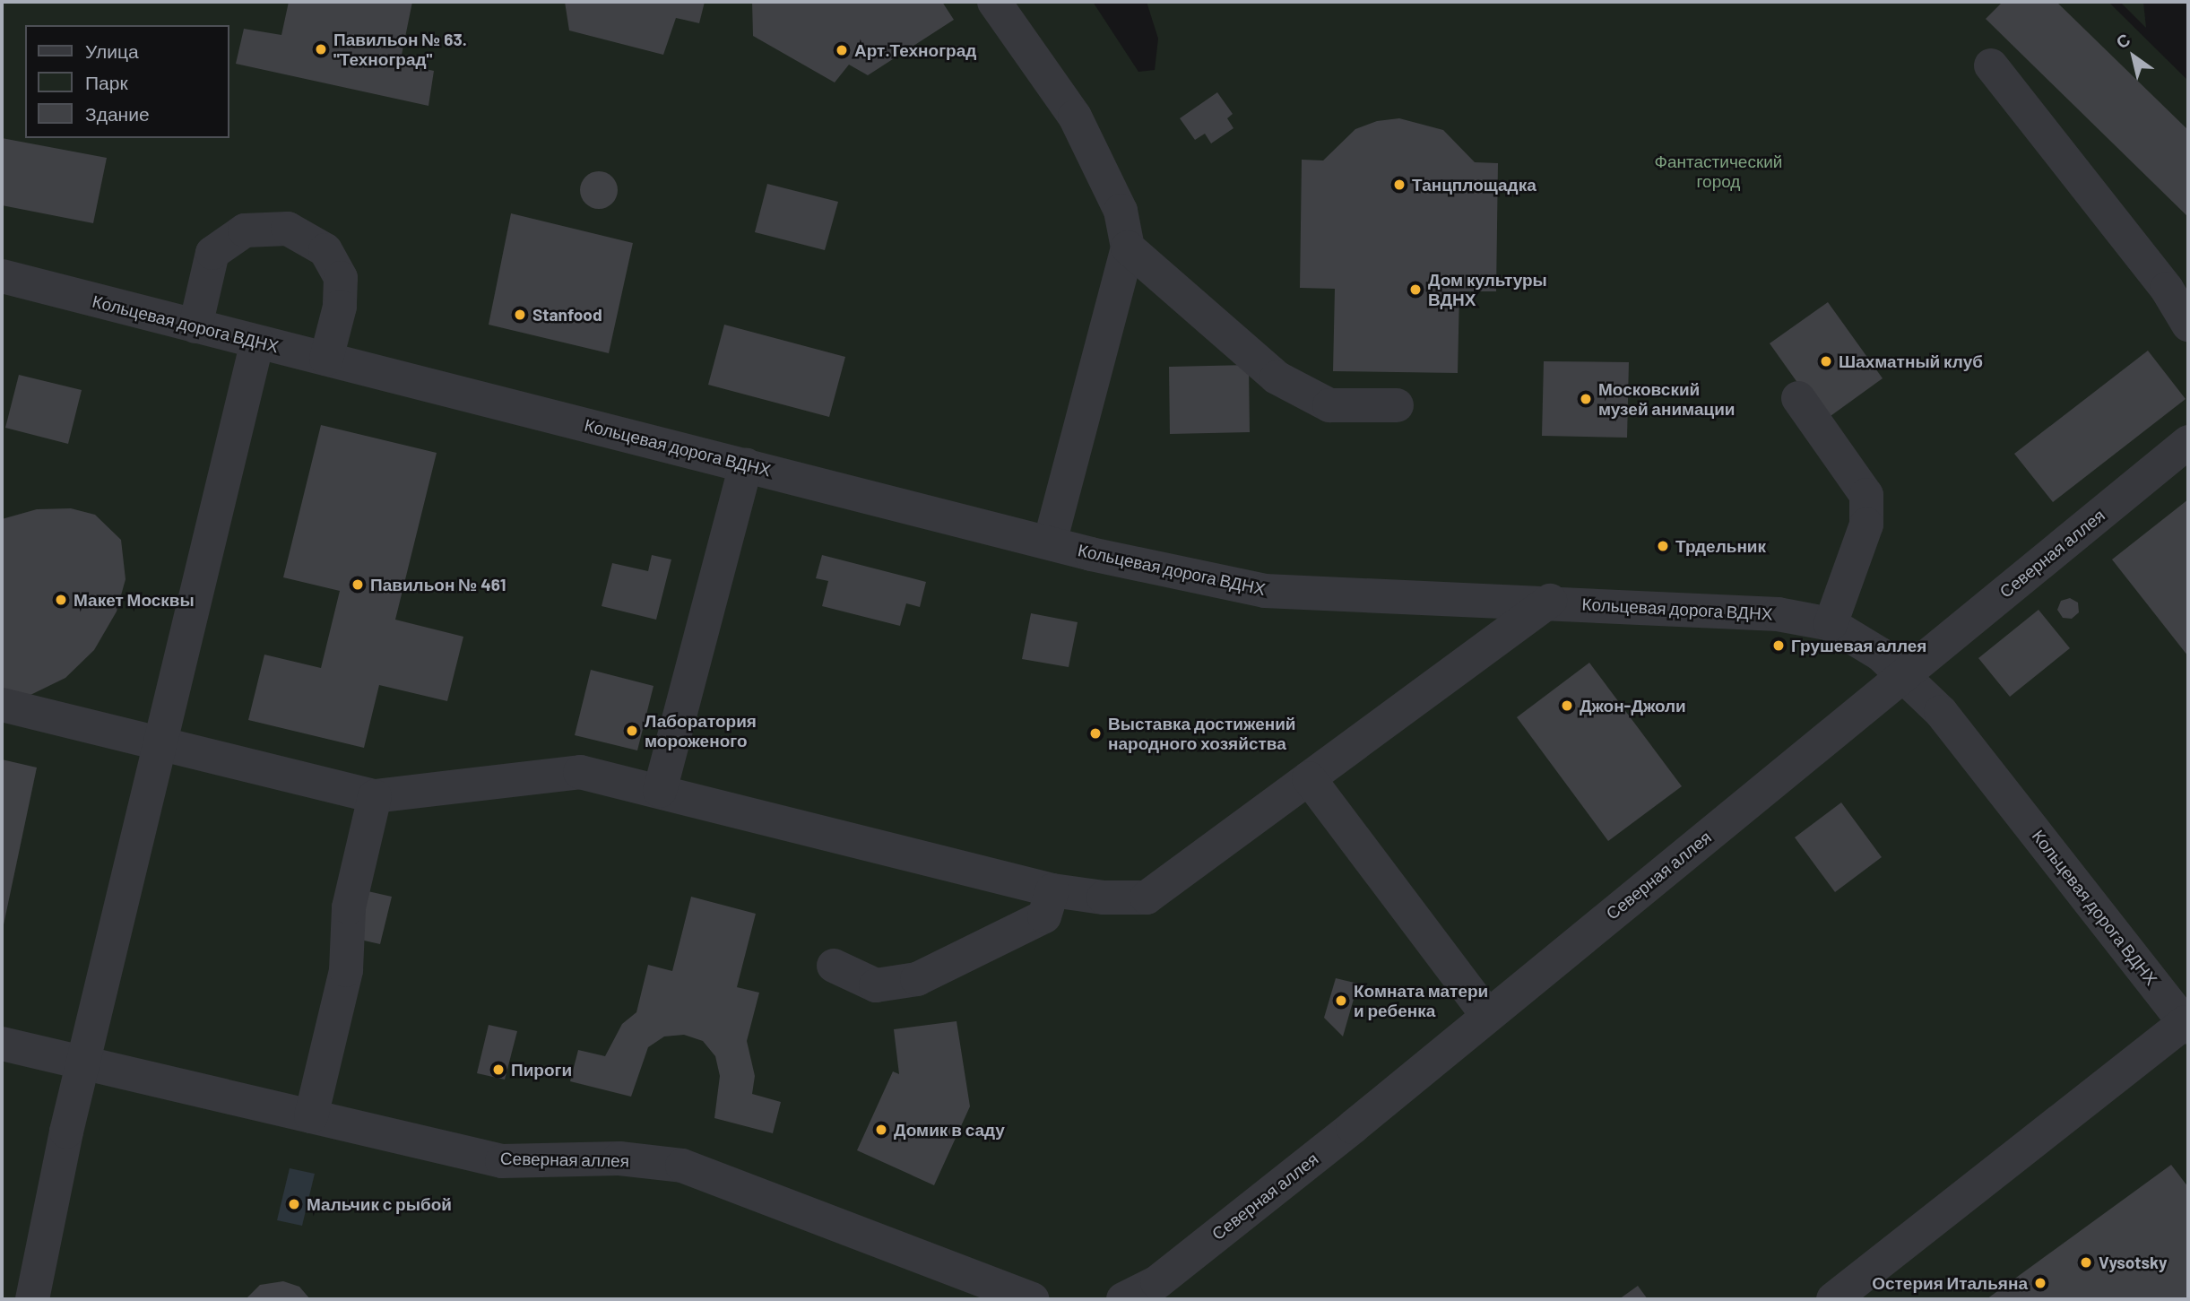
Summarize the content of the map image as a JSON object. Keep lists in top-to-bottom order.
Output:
{
  "streets": {
    "street": ["Кольцевая дорога ВДНХ", "Северная аллея"]
  },
  "crossings": [
    ["Кольцевая дорога ВДНХ", "Северная аллея"]
  ],
  "parks": ["Фантастический город"],
  "places": [
    "Павильон № 63. \"Техноград\"",
    "Арт.Техноград",
    "Танцплощадка",
    "Дом культуры ВДНХ",
    "Stanfood",
    "Шахматный клуб",
    "Московский музей анимации",
    "Трдельник",
    "Павильон № 461",
    "Макет Москвы",
    "Грушевая аллея",
    "Джон-Джоли",
    "Лаборатория мороженого",
    "Выставка достижений народного хозяйства",
    "Комната матери и ребенка",
    "Пироги",
    "Домик в саду",
    "Мальчик с рыбой",
    "Vysotsky",
    "Остерия Итальяна"
  ],
  "legend": ["Улица", "Парк", "Здание"],
  "north": "top left"
}
